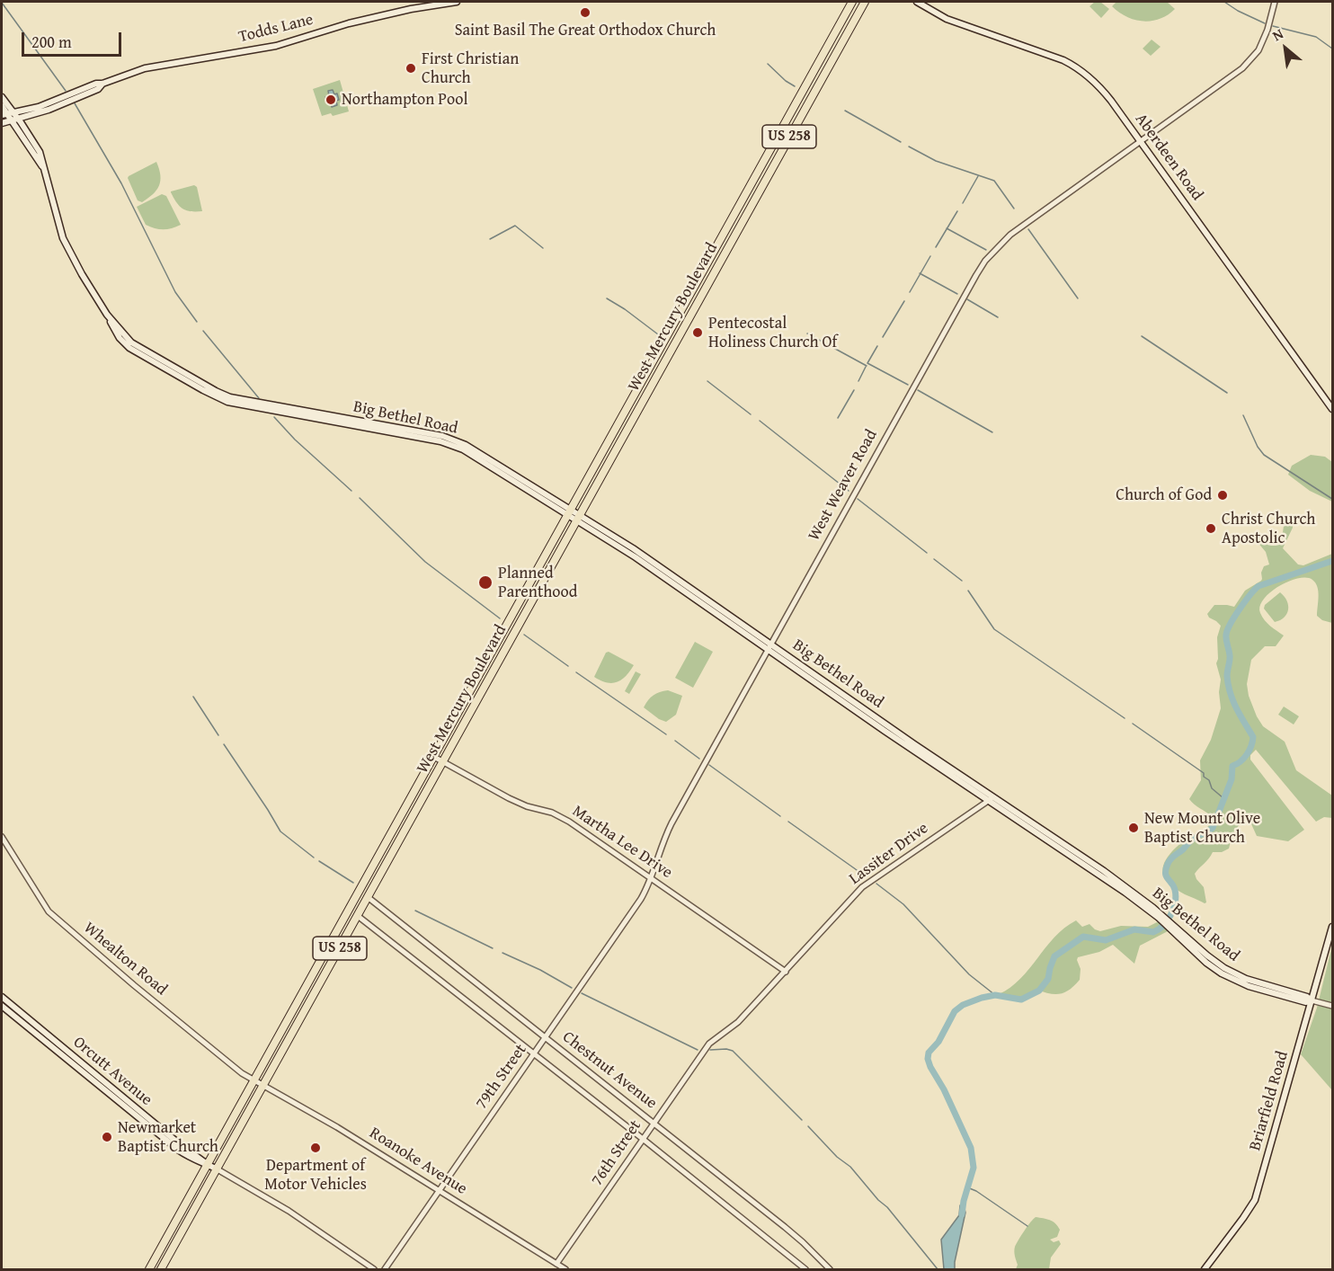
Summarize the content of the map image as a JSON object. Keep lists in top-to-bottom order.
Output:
{
  "streets": {
    "highway": ["US 258", "West Mercury Boulevard"],
    "main road": [
      "Todds Lane",
      "Aberdeen Road",
      "Big Bethel Road",
      "Orcutt Avenue",
      "Briarfield Road"
    ],
    "street": [
      "West Weaver Road",
      "Martha Lee Drive",
      "Lassiter Drive",
      "Whealton Road",
      "Chestnut Avenue",
      "79th Street",
      "76th Street",
      "Roanoke Avenue"
    ]
  },
  "crossings": [
    ["Todds Lane", "Big Bethel Road"],
    ["Aberdeen Road", "West Weaver Road"],
    ["West Mercury Boulevard", "Big Bethel Road"],
    ["West Mercury Boulevard", "Martha Lee Drive"],
    ["West Mercury Boulevard", "Whealton Road"],
    ["West Mercury Boulevard", "Chestnut Avenue"],
    ["West Mercury Boulevard", "Orcutt Avenue"],
    ["West Mercury Boulevard", "Roanoke Avenue"],
    ["Big Bethel Road", "West Weaver Road"],
    ["Big Bethel Road", "Lassiter Drive"],
    ["Big Bethel Road", "Briarfield Road"],
    ["West Weaver Road", "Martha Lee Drive"],
    ["West Weaver Road", "79th Street"],
    ["Martha Lee Drive", "Lassiter Drive"],
    ["Lassiter Drive", "76th Street"],
    ["Whealton Road", "Roanoke Avenue"],
    ["Chestnut Avenue", "79th Street"],
    ["Chestnut Avenue", "76th Street"],
    ["79th Street", "Roanoke Avenue"],
    ["76th Street", "Roanoke Avenue"]
  ],
  "places": [
    "Saint Basil The Great Orthodox Church",
    "First Christian Church",
    "Northampton Pool",
    "Pentecostal Holiness Church Of",
    "Church of God",
    "Christ Church Apostolic",
    "Planned Parenthood",
    "New Mount Olive Baptist Church",
    "Newmarket Baptist Church",
    "Department of Motor Vehicles"
  ],
  "scale_bar": "200 m",
  "north": "top left"
}
